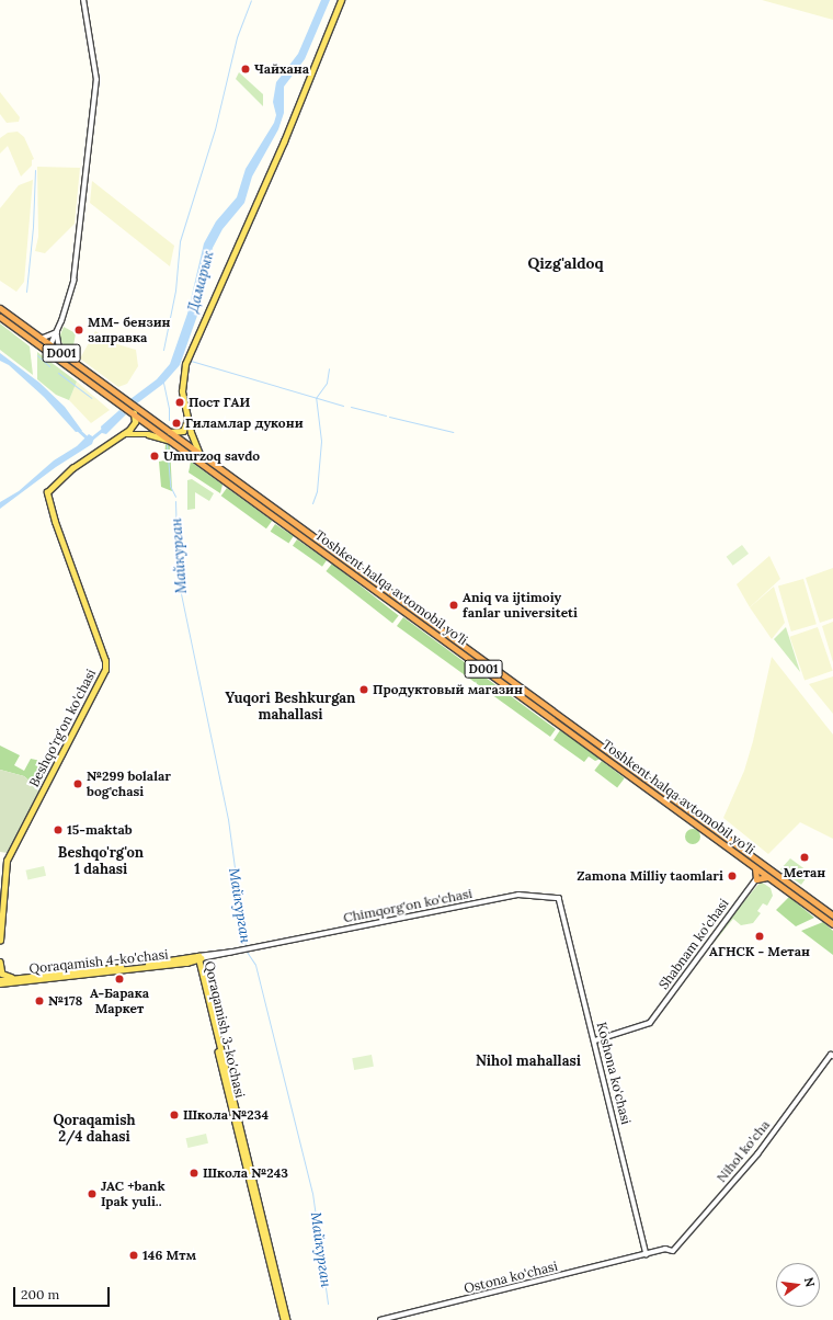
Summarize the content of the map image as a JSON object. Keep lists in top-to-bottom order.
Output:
{
  "streets": {
    "highway": ["D001", "Toshkent halqa avtomobil yo'li"],
    "main road": ["Beshqo'rg'on ko'chasi", "Qoraqamish 4-ko'chasi", "Qoraqamish 3-ko'chasi"],
    "street": [
      "Chimqorg'on ko'chasi",
      "Shabnam ko'chasi",
      "Koshona ko'chasi",
      "Nihol ko'cha",
      "Ostona ko'chasi"
    ]
  },
  "crossings": [
    ["Toshkent halqa avtomobil yo'li", "Beshqo'rg'on ko'chasi"],
    ["Chimqorg'on ko'chasi", "Qoraqamish 4-ko'chasi"],
    ["Chimqorg'on ko'chasi", "Qoraqamish 3-ko'chasi"],
    ["Chimqorg'on ko'chasi", "Koshona ko'chasi"],
    ["Shabnam ko'chasi", "Koshona ko'chasi"],
    ["Qoraqamish 4-ko'chasi", "Qoraqamish 3-ko'chasi"],
    ["Koshona ko'chasi", "Ostona ko'chasi"],
    ["Nihol ko'cha", "Ostona ko'chasi"]
  ],
  "districts": [
    "Qizg'aldoq",
    "Yuqori Beshkurgan mahallasi",
    "Beshqo'rg'on 1 dahasi",
    "Nihol mahallasi",
    "Qoraqamish 2/4 dahasi"
  ],
  "water": ["Дамарык", "Майкурган"],
  "places": [
    "Чайхана",
    "ММ- бензин заправка",
    "Пост ГАИ",
    "Гиламлар дукони",
    "Umurzoq savdo",
    "Aniq va ijtimoiy fanlar universiteti",
    "Продуктовый магазин",
    "№299 bolalar bog'chasi",
    "15-maktab",
    "Метан",
    "Zamona Milliy taomlari",
    "АГНСК - Метан",
    "А-Барака Маркет",
    "№178",
    "Школа №234",
    "Школа №243",
    "JAC +bank Ipak yuli..",
    "146 Мтм"
  ],
  "scale_bar": "200 m",
  "north": "right"
}
